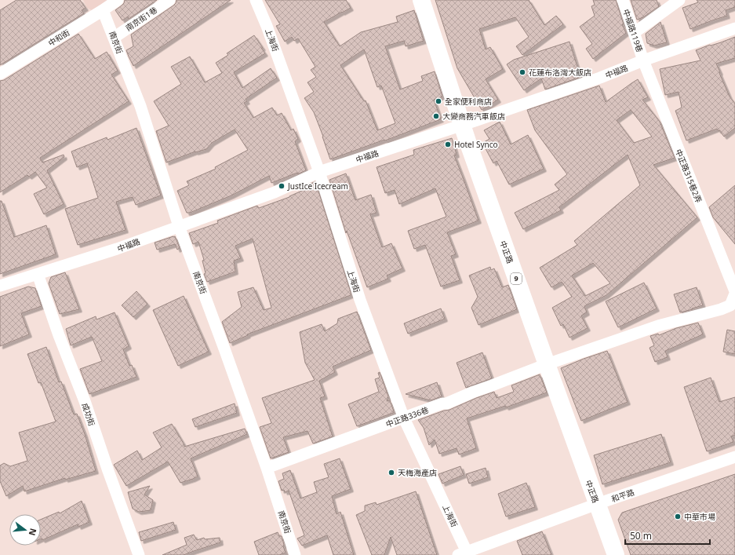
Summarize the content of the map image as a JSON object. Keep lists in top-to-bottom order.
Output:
{
  "streets": {
    "main road": ["中正路", "9"],
    "street": [
      "南京街1巷",
      "中福路119巷",
      "中和街",
      "上海街",
      "南京街",
      "中福路",
      "中正路315巷2弄",
      "成功街",
      "中正路336巷",
      "和平路"
    ]
  },
  "crossings": [
    ["南京街1巷", "南京街"],
    ["中福路119巷", "中福路"],
    ["中福路119巷", "中正路315巷2弄"],
    ["中和街", "南京街"],
    ["上海街", "中福路"],
    ["上海街", "中正路336巷"],
    ["上海街", "和平路"],
    ["南京街", "中福路"],
    ["南京街", "中正路336巷"],
    ["中福路", "中正路315巷2弄"],
    ["中福路", "中正路"],
    ["中福路", "成功街"],
    ["中正路", "中正路336巷"],
    ["中正路", "和平路"]
  ],
  "places": [
    "花蓮布洛灣大飯店",
    "全家便利商店",
    "大變商務汽車飯店",
    "Hotel Synco",
    "JustIce Icecream",
    "天梅海產店",
    "中華市場"
  ],
  "scale_bar": "50 m",
  "north": "right"
}
